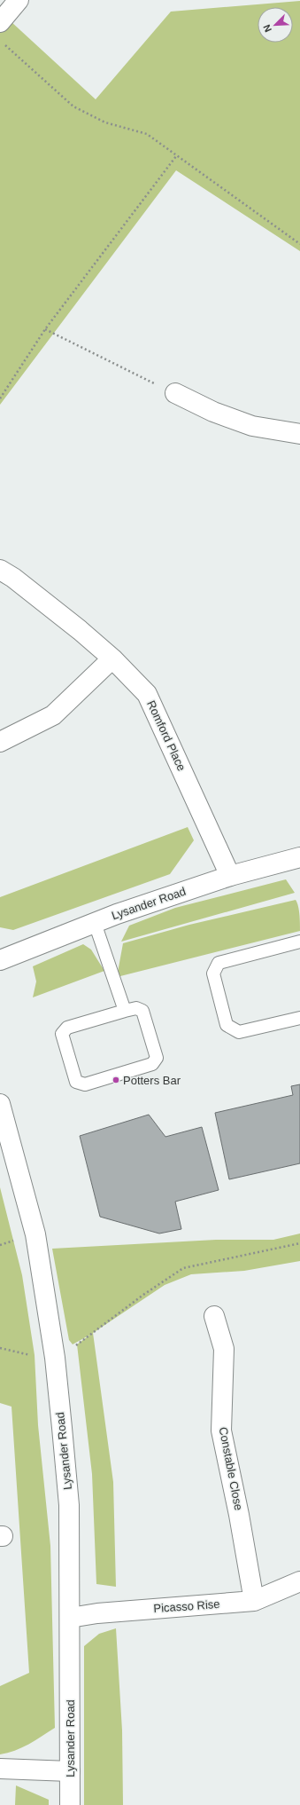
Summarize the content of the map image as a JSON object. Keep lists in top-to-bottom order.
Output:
{
  "streets": {
    "street": [
      "Romford Place",
      "Lysander Road",
      "Constable Close",
      "Picasso Rise"
    ]
  },
  "crossings": [
    ["Romford Place", "Lysander Road"],
    ["Lysander Road", "Picasso Rise"],
    ["Constable Close", "Picasso Rise"]
  ],
  "places": ["Potters Bar"],
  "north": "bottom left"
}
